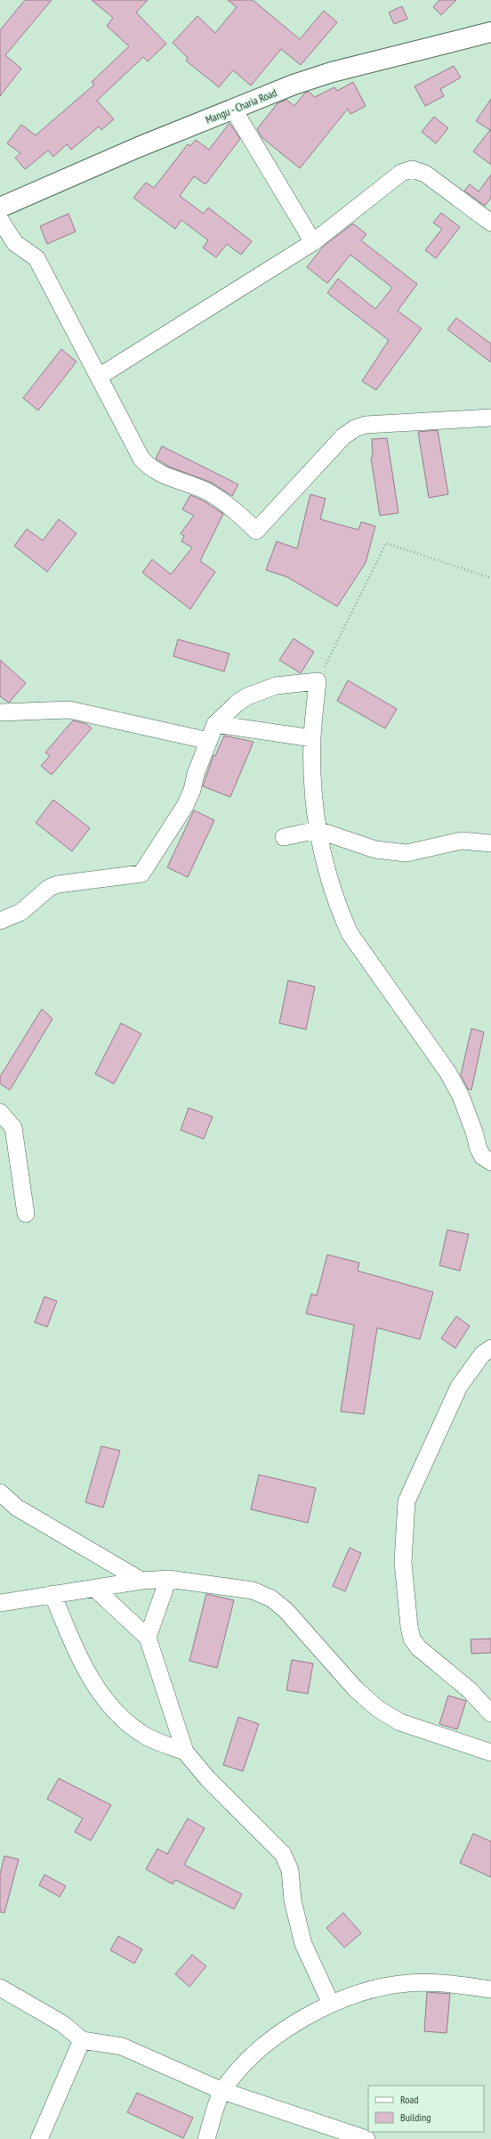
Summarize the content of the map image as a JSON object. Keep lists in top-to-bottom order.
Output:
{
  "streets": {
    "street": ["Mangu - Charia Road"]
  },
  "legend": ["Road", "Building"]
}
